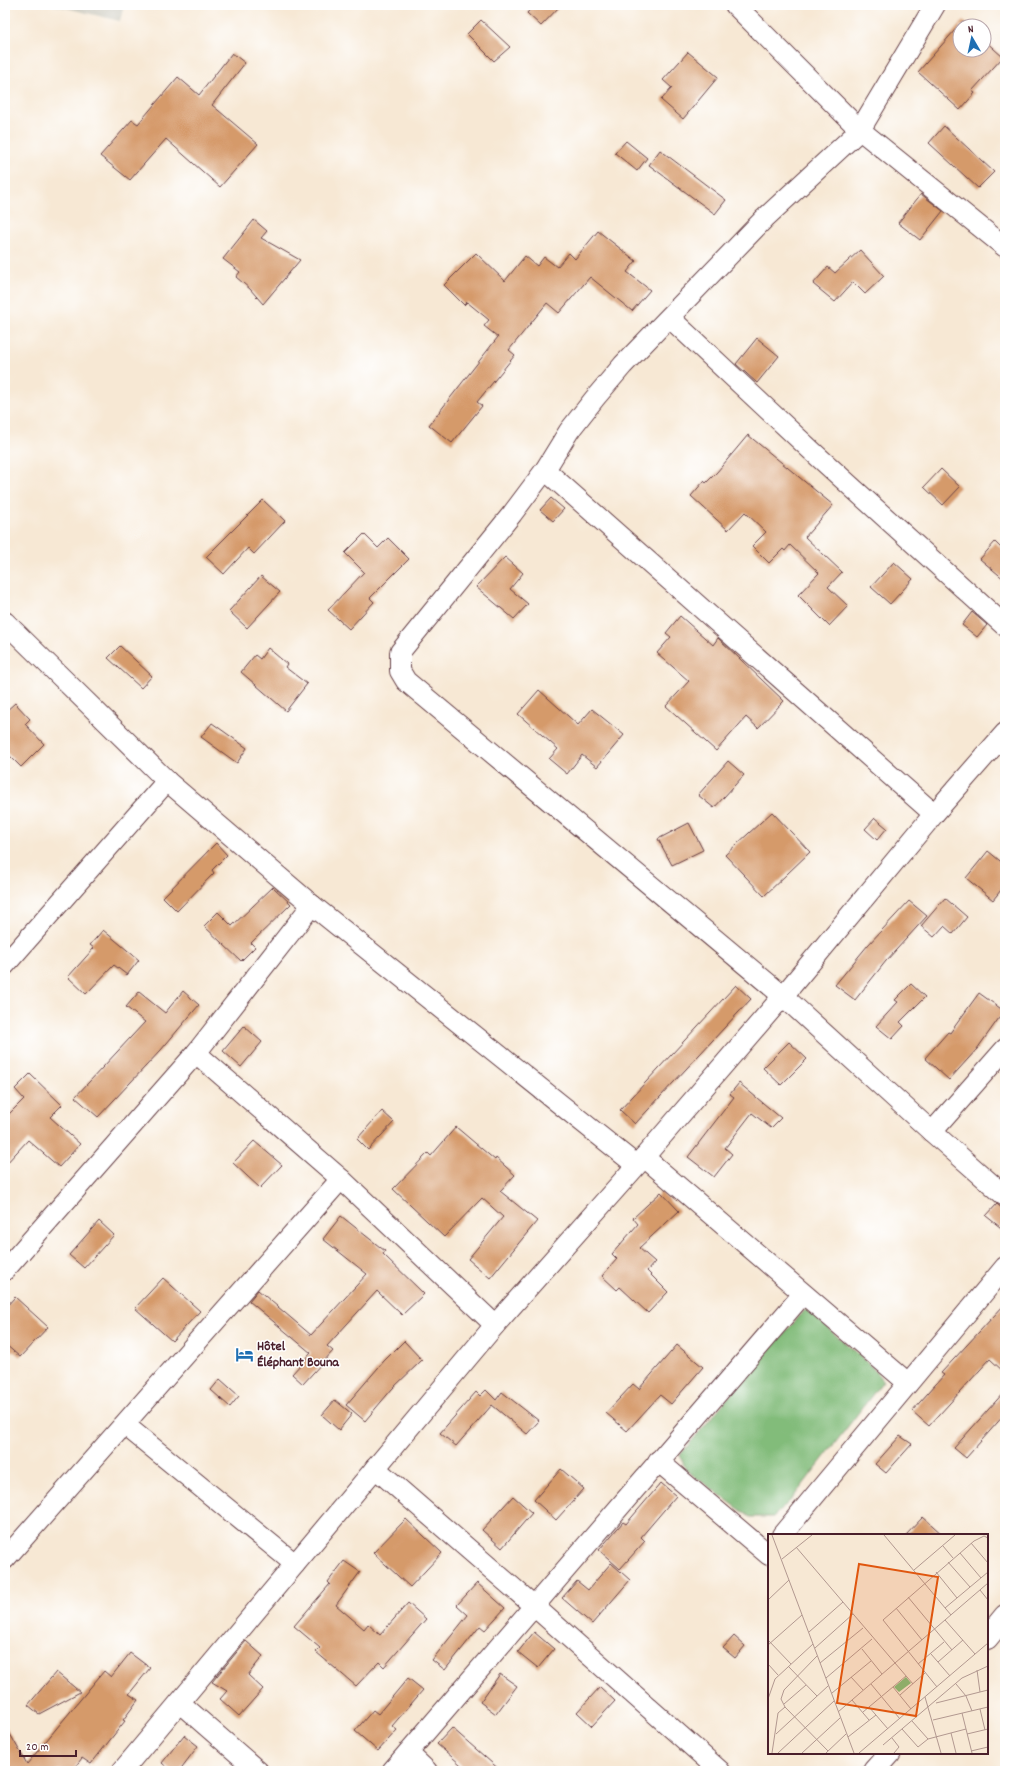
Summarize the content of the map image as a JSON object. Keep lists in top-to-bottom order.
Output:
{
  "places": {
    "hotel": ["Hôtel Éléphant Bouna"]
  },
  "scale_bar": "20 m",
  "north": "top"
}
